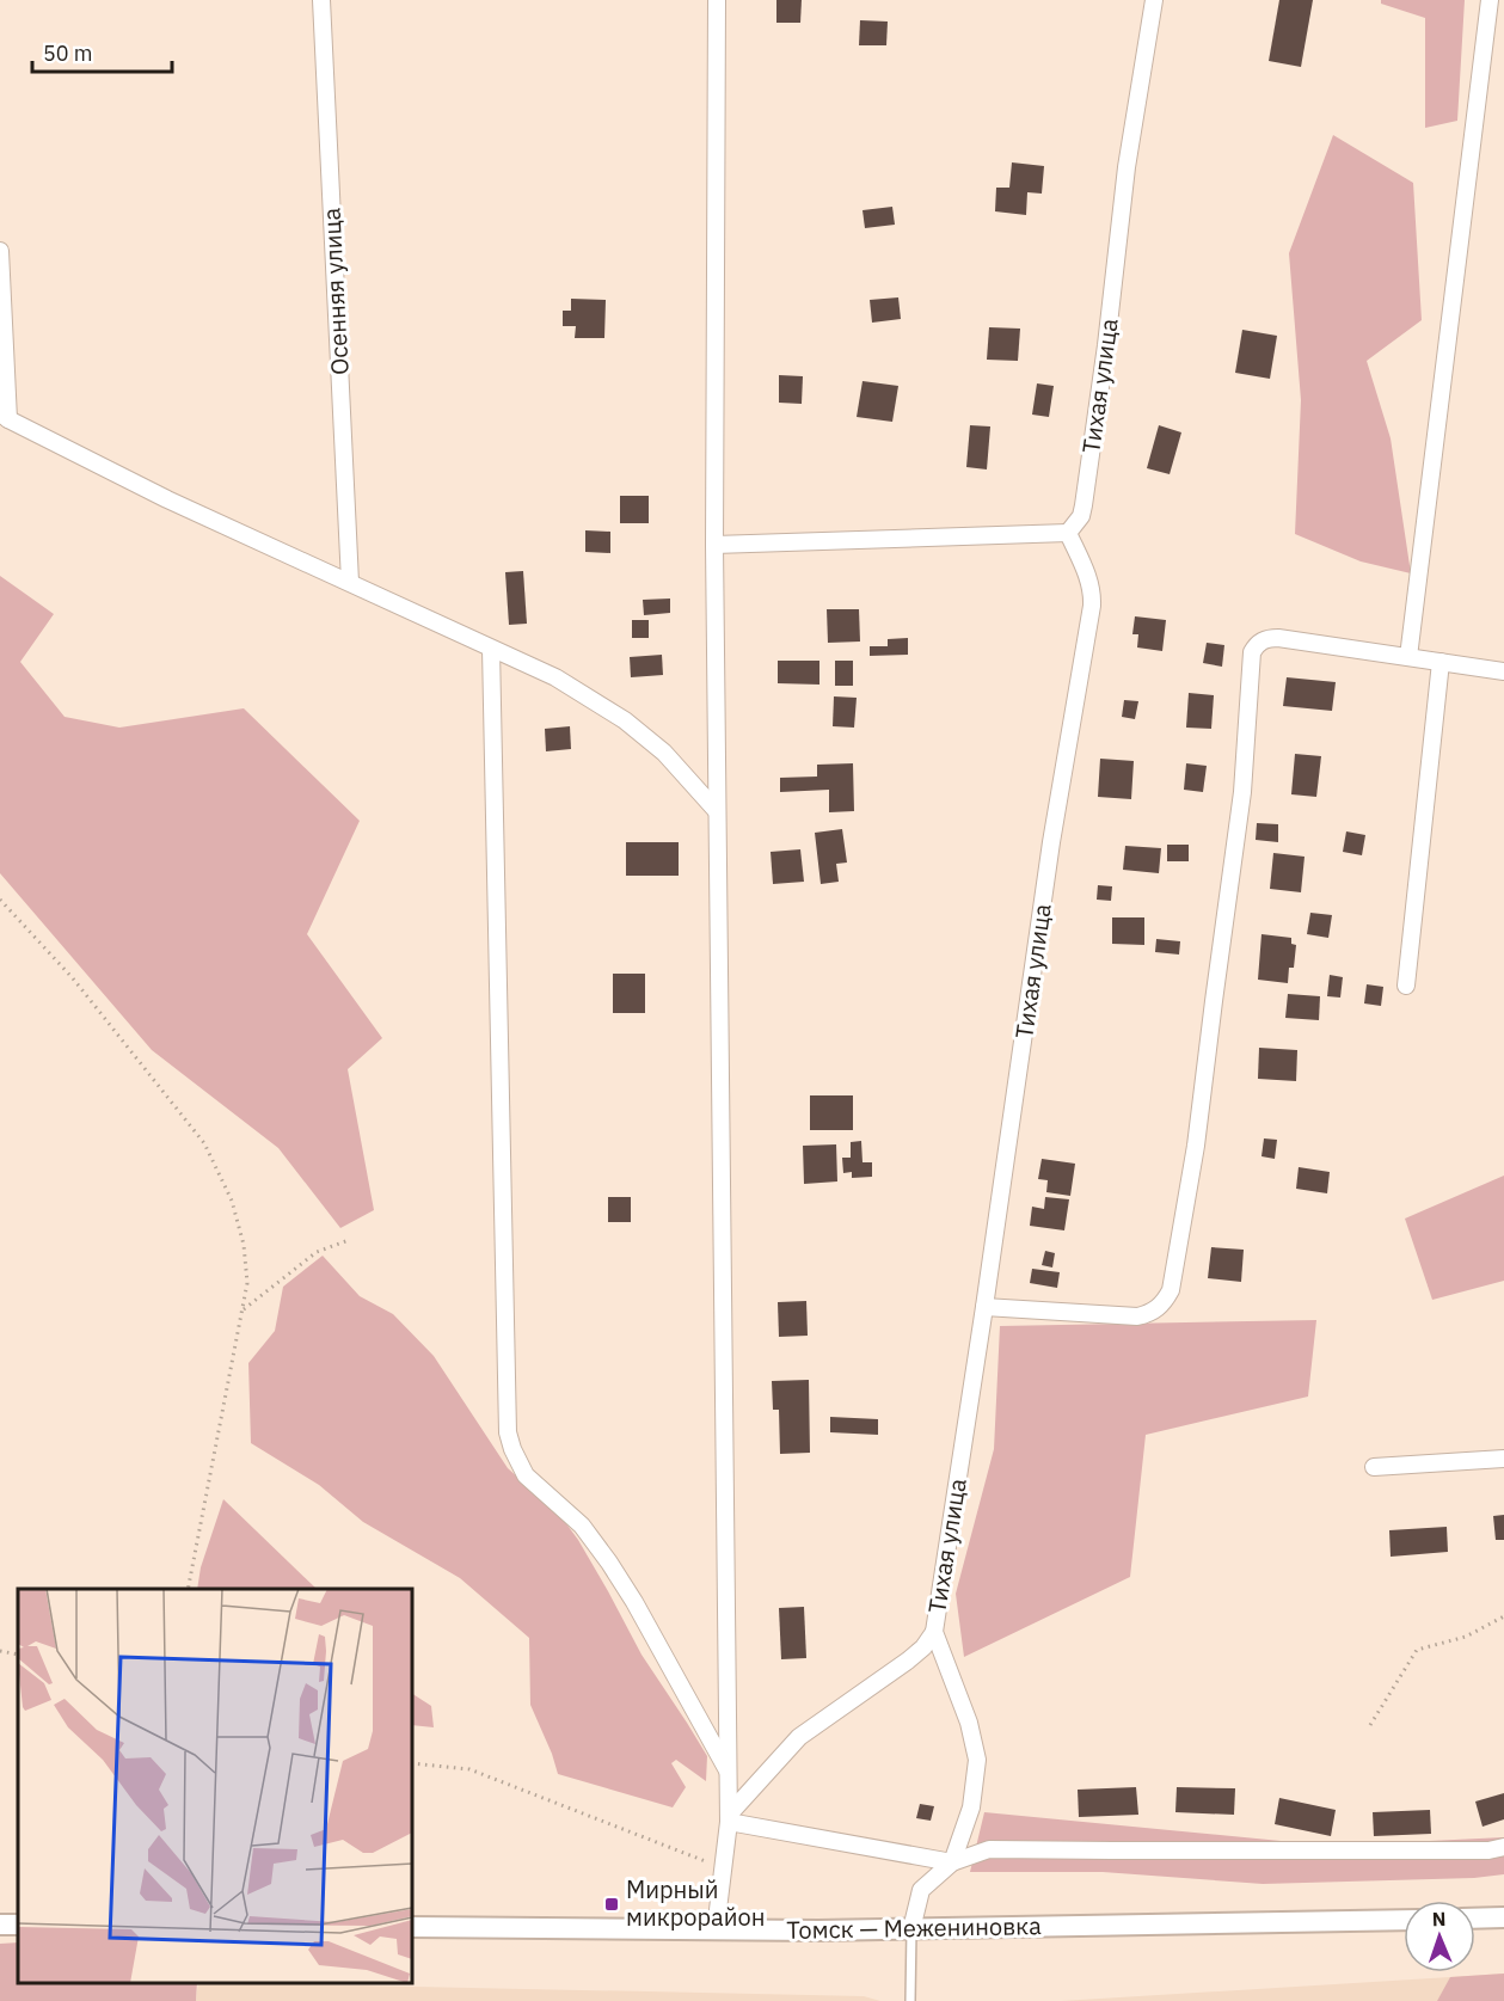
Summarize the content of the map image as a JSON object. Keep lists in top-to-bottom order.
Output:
{
  "streets": {
    "street": ["Осенняя улица", "Тихая улица", "Томск — Межениновка"]
  },
  "crossings": [
    ["Тихая улица", "Томск — Межениновка"]
  ],
  "places": {
    "transit": ["Мирный микрорайон"]
  },
  "scale_bar": "50 m",
  "north": "top"
}
